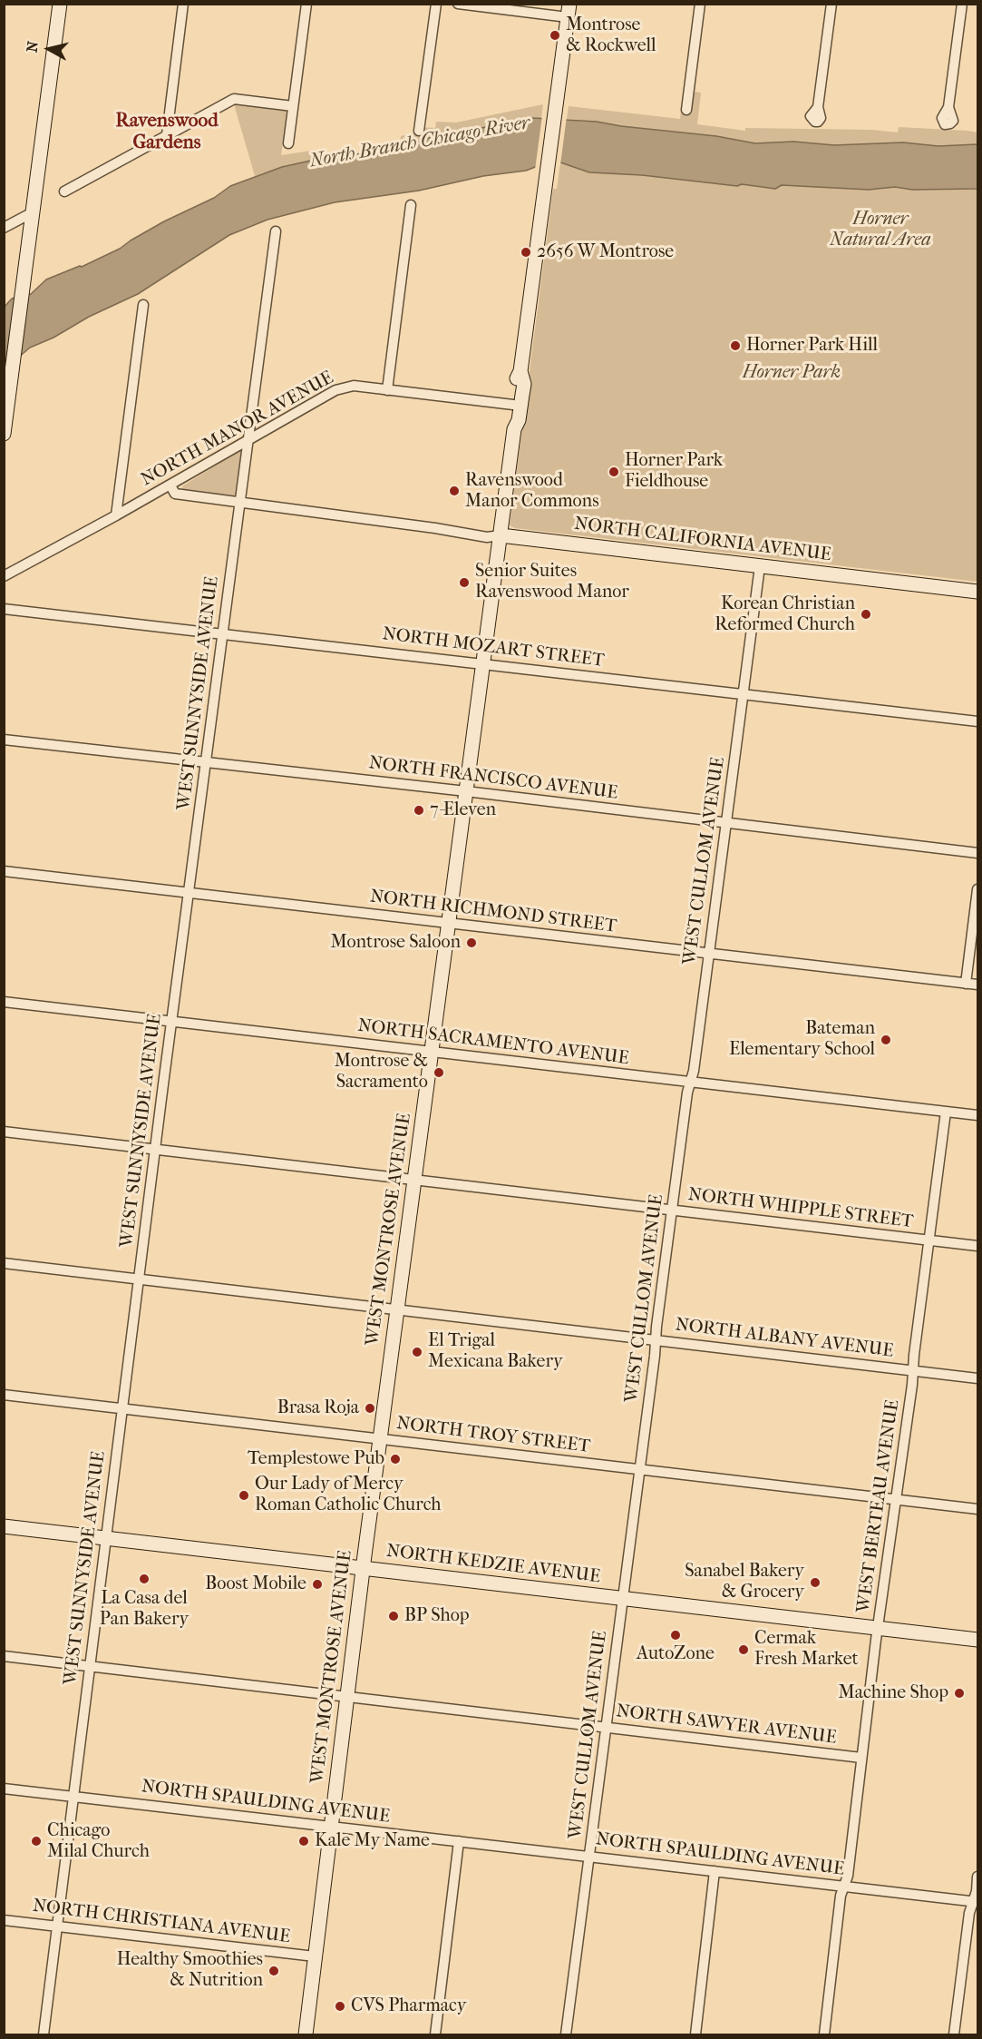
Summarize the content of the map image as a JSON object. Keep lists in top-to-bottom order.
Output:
{
  "streets": {
    "main road": ["NORTH CALIFORNIA AVENUE", "WEST MONTROSE AVENUE", "NORTH KEDZIE AVENUE"],
    "street": [
      "NORTH MANOR AVENUE",
      "NORTH MOZART STREET",
      "WEST SUNNYSIDE AVENUE",
      "NORTH FRANCISCO AVENUE",
      "WEST CULLOM AVENUE",
      "NORTH RICHMOND STREET",
      "NORTH SACRAMENTO AVENUE",
      "NORTH WHIPPLE STREET",
      "NORTH ALBANY AVENUE",
      "NORTH TROY STREET",
      "WEST BERTEAU AVENUE",
      "NORTH SAWYER AVENUE",
      "NORTH SPAULDING AVENUE",
      "NORTH CHRISTIANA AVENUE"
    ]
  },
  "crossings": [
    ["NORTH MANOR AVENUE", "NORTH CALIFORNIA AVENUE"],
    ["NORTH MANOR AVENUE", "WEST SUNNYSIDE AVENUE"],
    ["NORTH MANOR AVENUE", "WEST MONTROSE AVENUE"],
    ["NORTH CALIFORNIA AVENUE", "WEST SUNNYSIDE AVENUE"],
    ["NORTH CALIFORNIA AVENUE", "WEST CULLOM AVENUE"],
    ["NORTH CALIFORNIA AVENUE", "WEST MONTROSE AVENUE"],
    ["NORTH MOZART STREET", "WEST SUNNYSIDE AVENUE"],
    ["NORTH MOZART STREET", "WEST CULLOM AVENUE"],
    ["NORTH MOZART STREET", "WEST MONTROSE AVENUE"],
    ["WEST SUNNYSIDE AVENUE", "NORTH FRANCISCO AVENUE"],
    ["WEST SUNNYSIDE AVENUE", "NORTH RICHMOND STREET"],
    ["WEST SUNNYSIDE AVENUE", "NORTH SACRAMENTO AVENUE"],
    ["WEST SUNNYSIDE AVENUE", "NORTH WHIPPLE STREET"],
    ["WEST SUNNYSIDE AVENUE", "NORTH ALBANY AVENUE"],
    ["WEST SUNNYSIDE AVENUE", "NORTH TROY STREET"],
    ["WEST SUNNYSIDE AVENUE", "NORTH KEDZIE AVENUE"],
    ["WEST SUNNYSIDE AVENUE", "NORTH SAWYER AVENUE"],
    ["WEST SUNNYSIDE AVENUE", "NORTH SPAULDING AVENUE"],
    ["WEST SUNNYSIDE AVENUE", "NORTH CHRISTIANA AVENUE"],
    ["NORTH FRANCISCO AVENUE", "WEST CULLOM AVENUE"],
    ["NORTH FRANCISCO AVENUE", "WEST MONTROSE AVENUE"],
    ["WEST CULLOM AVENUE", "NORTH RICHMOND STREET"],
    ["WEST CULLOM AVENUE", "NORTH SACRAMENTO AVENUE"],
    ["WEST CULLOM AVENUE", "NORTH WHIPPLE STREET"],
    ["WEST CULLOM AVENUE", "NORTH ALBANY AVENUE"],
    ["WEST CULLOM AVENUE", "NORTH TROY STREET"],
    ["WEST CULLOM AVENUE", "NORTH KEDZIE AVENUE"],
    ["WEST CULLOM AVENUE", "NORTH SAWYER AVENUE"],
    ["WEST CULLOM AVENUE", "NORTH SPAULDING AVENUE"],
    ["NORTH RICHMOND STREET", "WEST MONTROSE AVENUE"],
    ["NORTH SACRAMENTO AVENUE", "WEST MONTROSE AVENUE"],
    ["NORTH SACRAMENTO AVENUE", "WEST BERTEAU AVENUE"],
    ["NORTH WHIPPLE STREET", "WEST MONTROSE AVENUE"],
    ["NORTH WHIPPLE STREET", "WEST BERTEAU AVENUE"],
    ["WEST MONTROSE AVENUE", "NORTH ALBANY AVENUE"],
    ["WEST MONTROSE AVENUE", "NORTH TROY STREET"],
    ["WEST MONTROSE AVENUE", "NORTH KEDZIE AVENUE"],
    ["WEST MONTROSE AVENUE", "NORTH SAWYER AVENUE"],
    ["WEST MONTROSE AVENUE", "NORTH SPAULDING AVENUE"],
    ["WEST MONTROSE AVENUE", "NORTH CHRISTIANA AVENUE"],
    ["NORTH ALBANY AVENUE", "WEST BERTEAU AVENUE"],
    ["NORTH TROY STREET", "WEST BERTEAU AVENUE"],
    ["WEST BERTEAU AVENUE", "NORTH KEDZIE AVENUE"],
    ["WEST BERTEAU AVENUE", "NORTH SAWYER AVENUE"],
    ["WEST BERTEAU AVENUE", "NORTH SPAULDING AVENUE"]
  ],
  "districts": ["Ravenswood Gardens"],
  "water": ["North Branch Chicago River"],
  "parks": ["Horner Natural Area", "Horner Park"],
  "places": [
    "Montrose & Rockwell",
    "2656 W Montrose",
    "Horner Park Hill",
    "Horner Park Fieldhouse",
    "Ravenswood Manor Commons",
    "Senior Suites Ravenswood Manor",
    "Korean Christian Reformed Church",
    "7-Eleven",
    "Montrose Saloon",
    "Bateman Elementary School",
    "Montrose & Sacramento",
    "El Trigal Mexicana Bakery",
    "Brasa Roja",
    "Templestowe Pub",
    "Our Lady of Mercy Roman Catholic Church",
    "La Casa del Pan Bakery",
    "Sanabel Bakery & Grocery",
    "Boost Mobile",
    "BP Shop",
    "AutoZone",
    "Cermak Fresh Market",
    "Machine Shop",
    "Chicago Milal Church",
    "Kale My Name",
    "Healthy Smoothies & Nutrition",
    "CVS Pharmacy"
  ],
  "north": "left"
}
